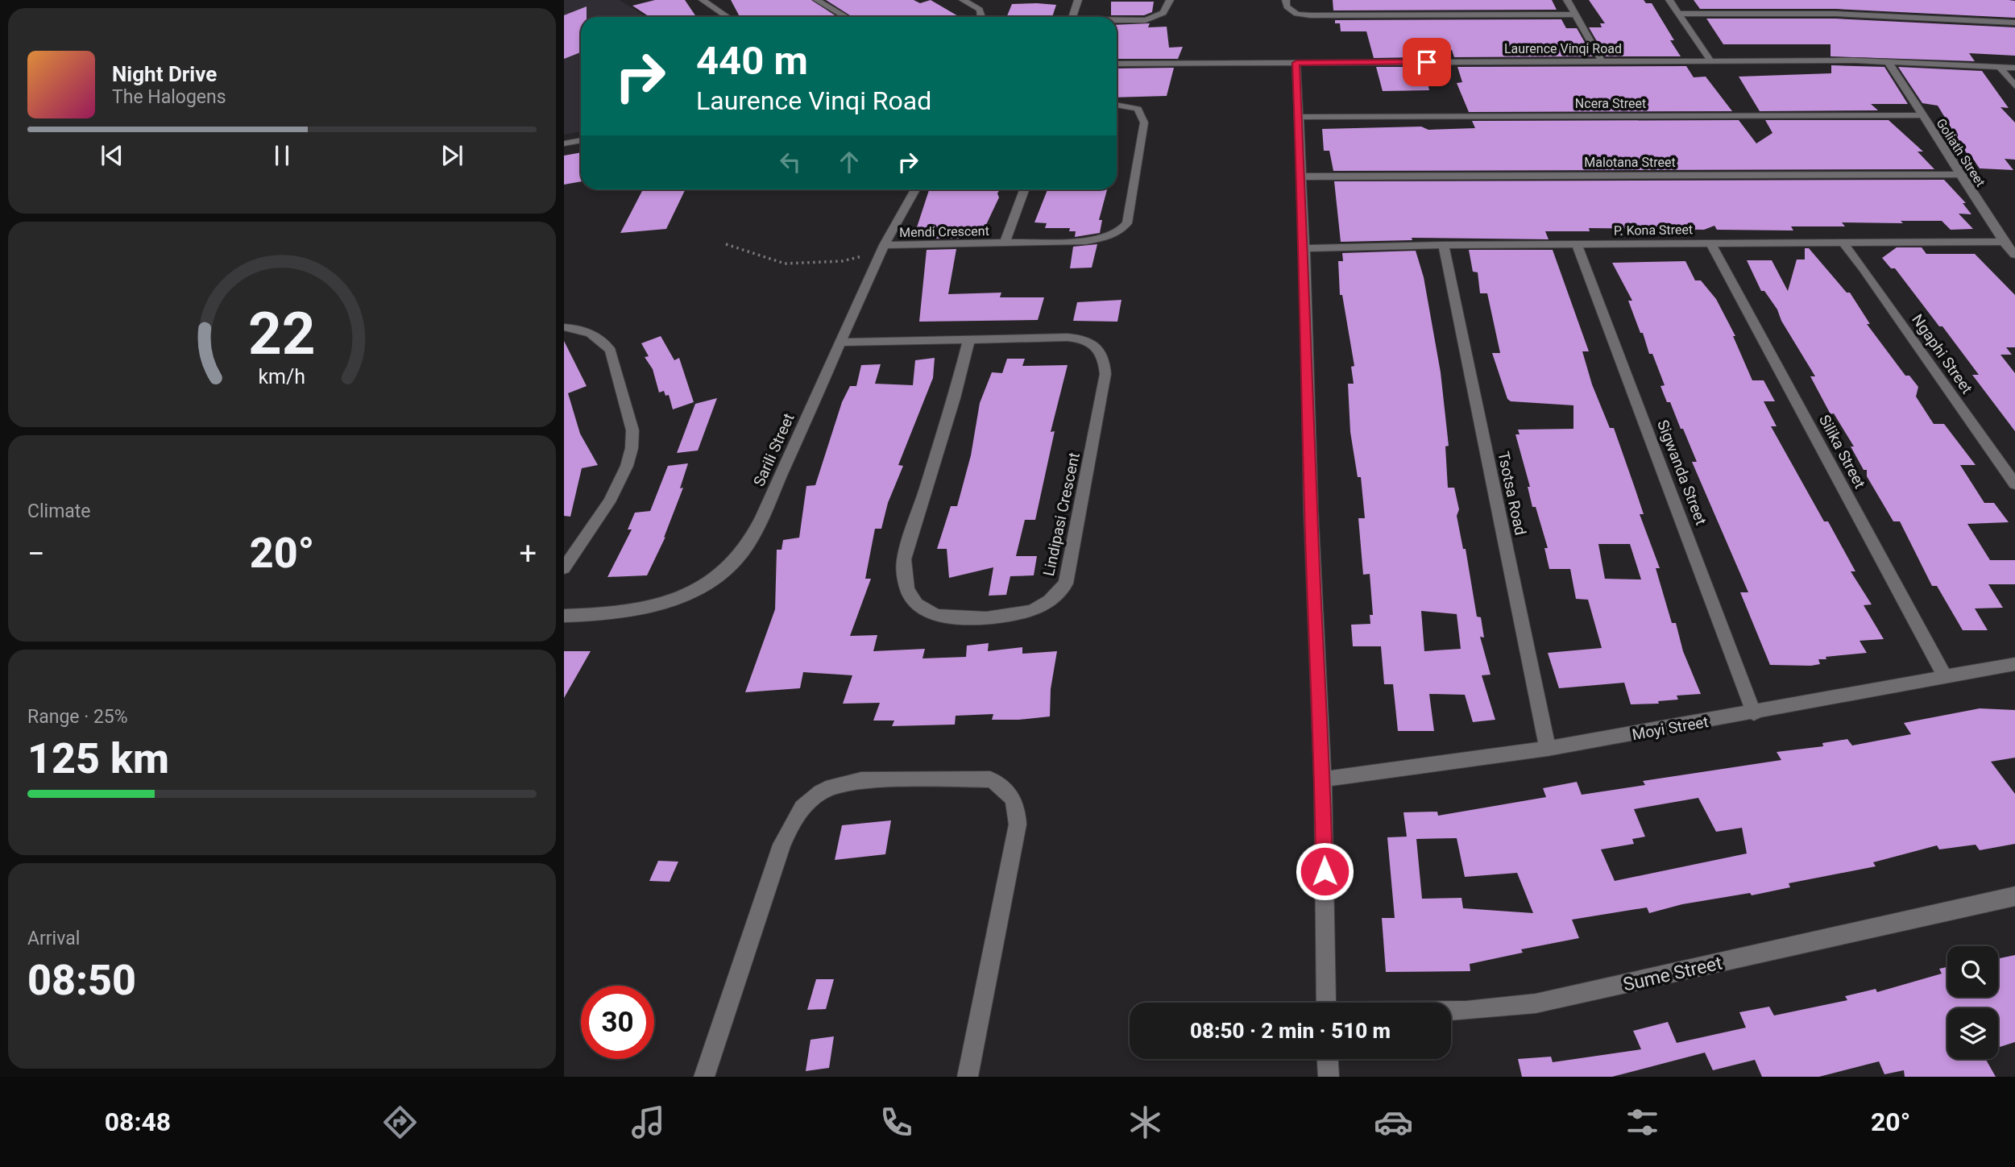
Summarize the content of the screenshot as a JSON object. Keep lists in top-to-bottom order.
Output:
{
  "streets": {
    "street": [
      "Laurence Vinqi Road",
      "Ncera Street",
      "Goliath Street",
      "Malotana Street",
      "P. Kona Street",
      "Mendi Crescent",
      "Ngaphi Street",
      "Sarili Street",
      "Silika Street",
      "Sigwanda Street",
      "Tsotsa Road",
      "Lindipasi Crescent",
      "Moyi Street",
      "Sume Street"
    ]
  },
  "crossings": [
    ["Laurence Vinqi Road", "Goliath Street"],
    ["Ncera Street", "Goliath Street"],
    ["Goliath Street", "Malotana Street"],
    ["Goliath Street", "P. Kona Street"],
    ["P. Kona Street", "Ngaphi Street"],
    ["P. Kona Street", "Silika Street"],
    ["P. Kona Street", "Sigwanda Street"],
    ["P. Kona Street", "Tsotsa Road"],
    ["Mendi Crescent", "Sarili Street"],
    ["Sarili Street", "Lindipasi Crescent"],
    ["Silika Street", "Moyi Street"],
    ["Sigwanda Street", "Moyi Street"],
    ["Tsotsa Road", "Moyi Street"]
  ],
  "page": {
    "turn": ["440 m", "Laurence Vinqi Road"],
    "song": ["Night Drive", "The Halogens"],
    "tile": [
      "Climate",
      ["Range · 25%", "125 km"],
      ["Arrival", "08:50"]
    ],
    "heat": ["−", "20°", "+"],
    "limit": "30",
    "trip": "08:50 · 2 min · 510 m",
    "tabs": ["08:48", "20°"],
    "gauge": ["22", "km/h"]
  }
}
